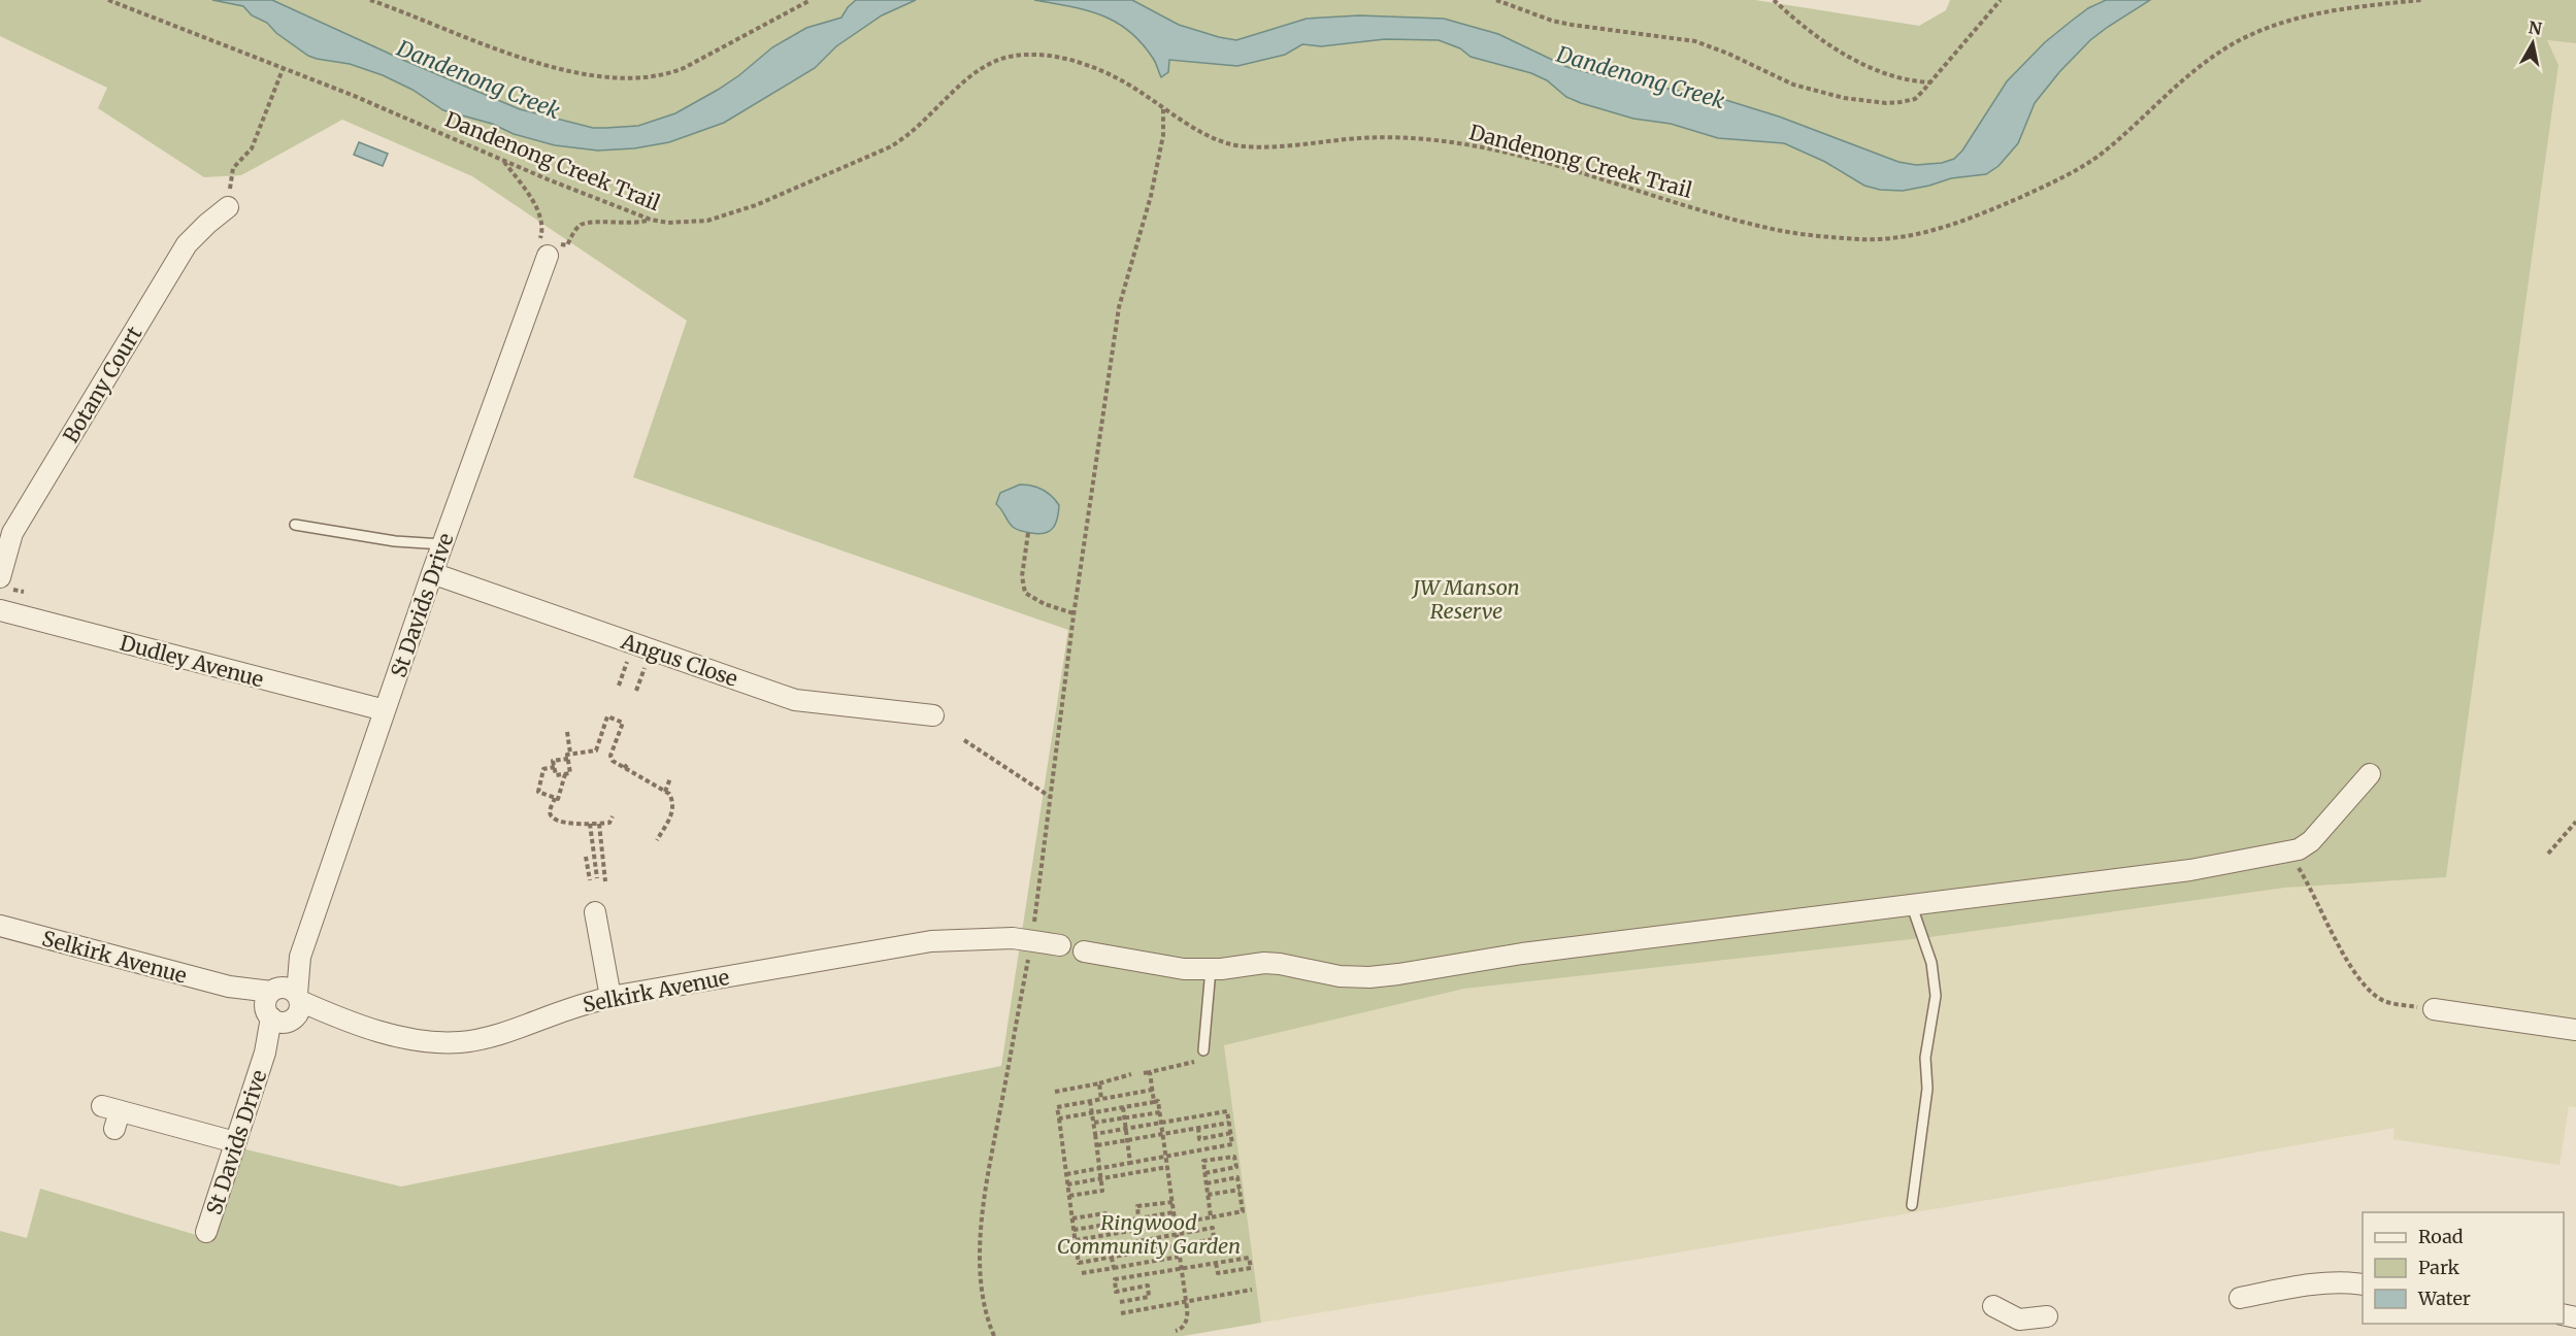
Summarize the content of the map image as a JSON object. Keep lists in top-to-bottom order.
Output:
{
  "streets": {
    "street": [
      "Botany Court",
      "St Davids Drive",
      "Angus Close",
      "Dudley Avenue",
      "Selkirk Avenue"
    ],
    "path": ["Dandenong Creek Trail"]
  },
  "crossings": [
    ["St Davids Drive", "Angus Close"],
    ["St Davids Drive", "Dudley Avenue"],
    ["St Davids Drive", "Selkirk Avenue"]
  ],
  "water": ["Dandenong Creek"],
  "parks": ["JW Manson Reserve", "Ringwood Community Garden"],
  "legend": ["Road", "Park", "Water"],
  "north": "top"
}
